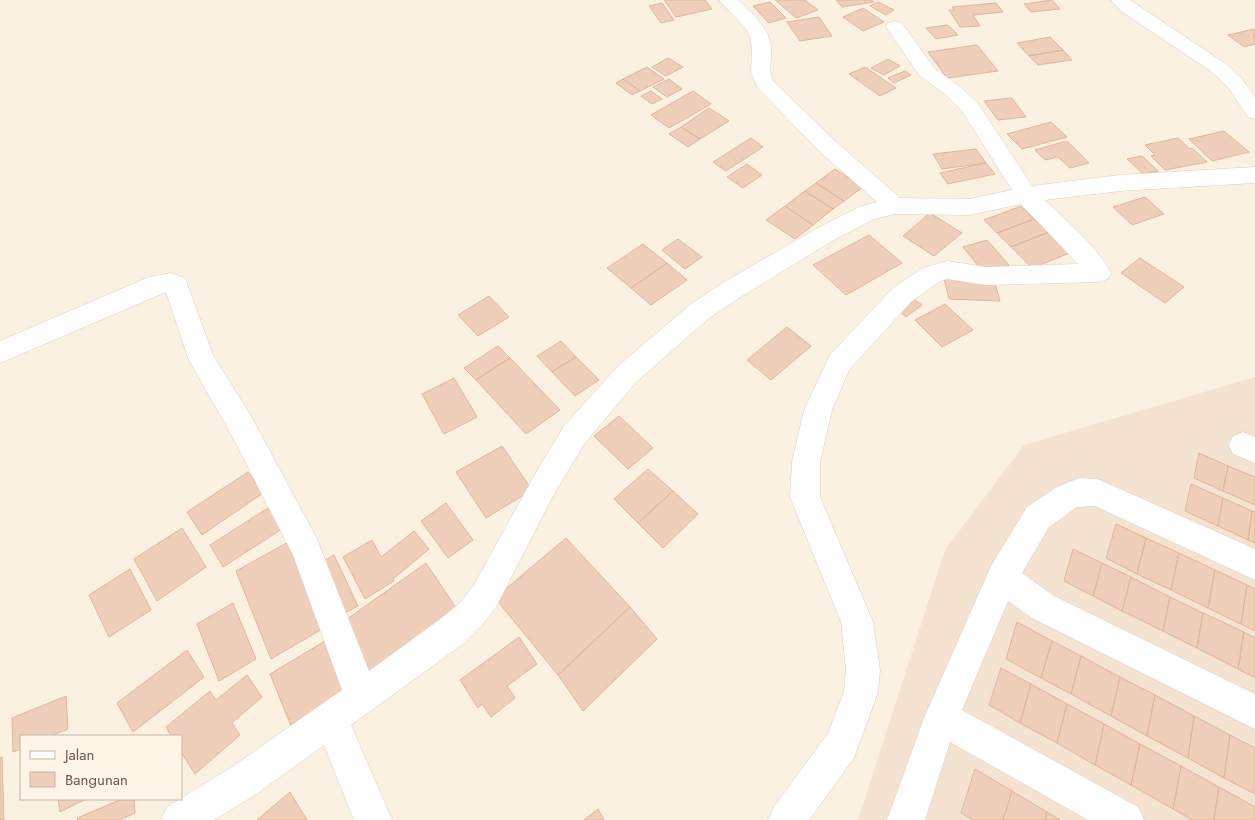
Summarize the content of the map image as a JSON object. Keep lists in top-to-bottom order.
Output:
{
  "legend": ["Jalan", "Bangunan"]
}
